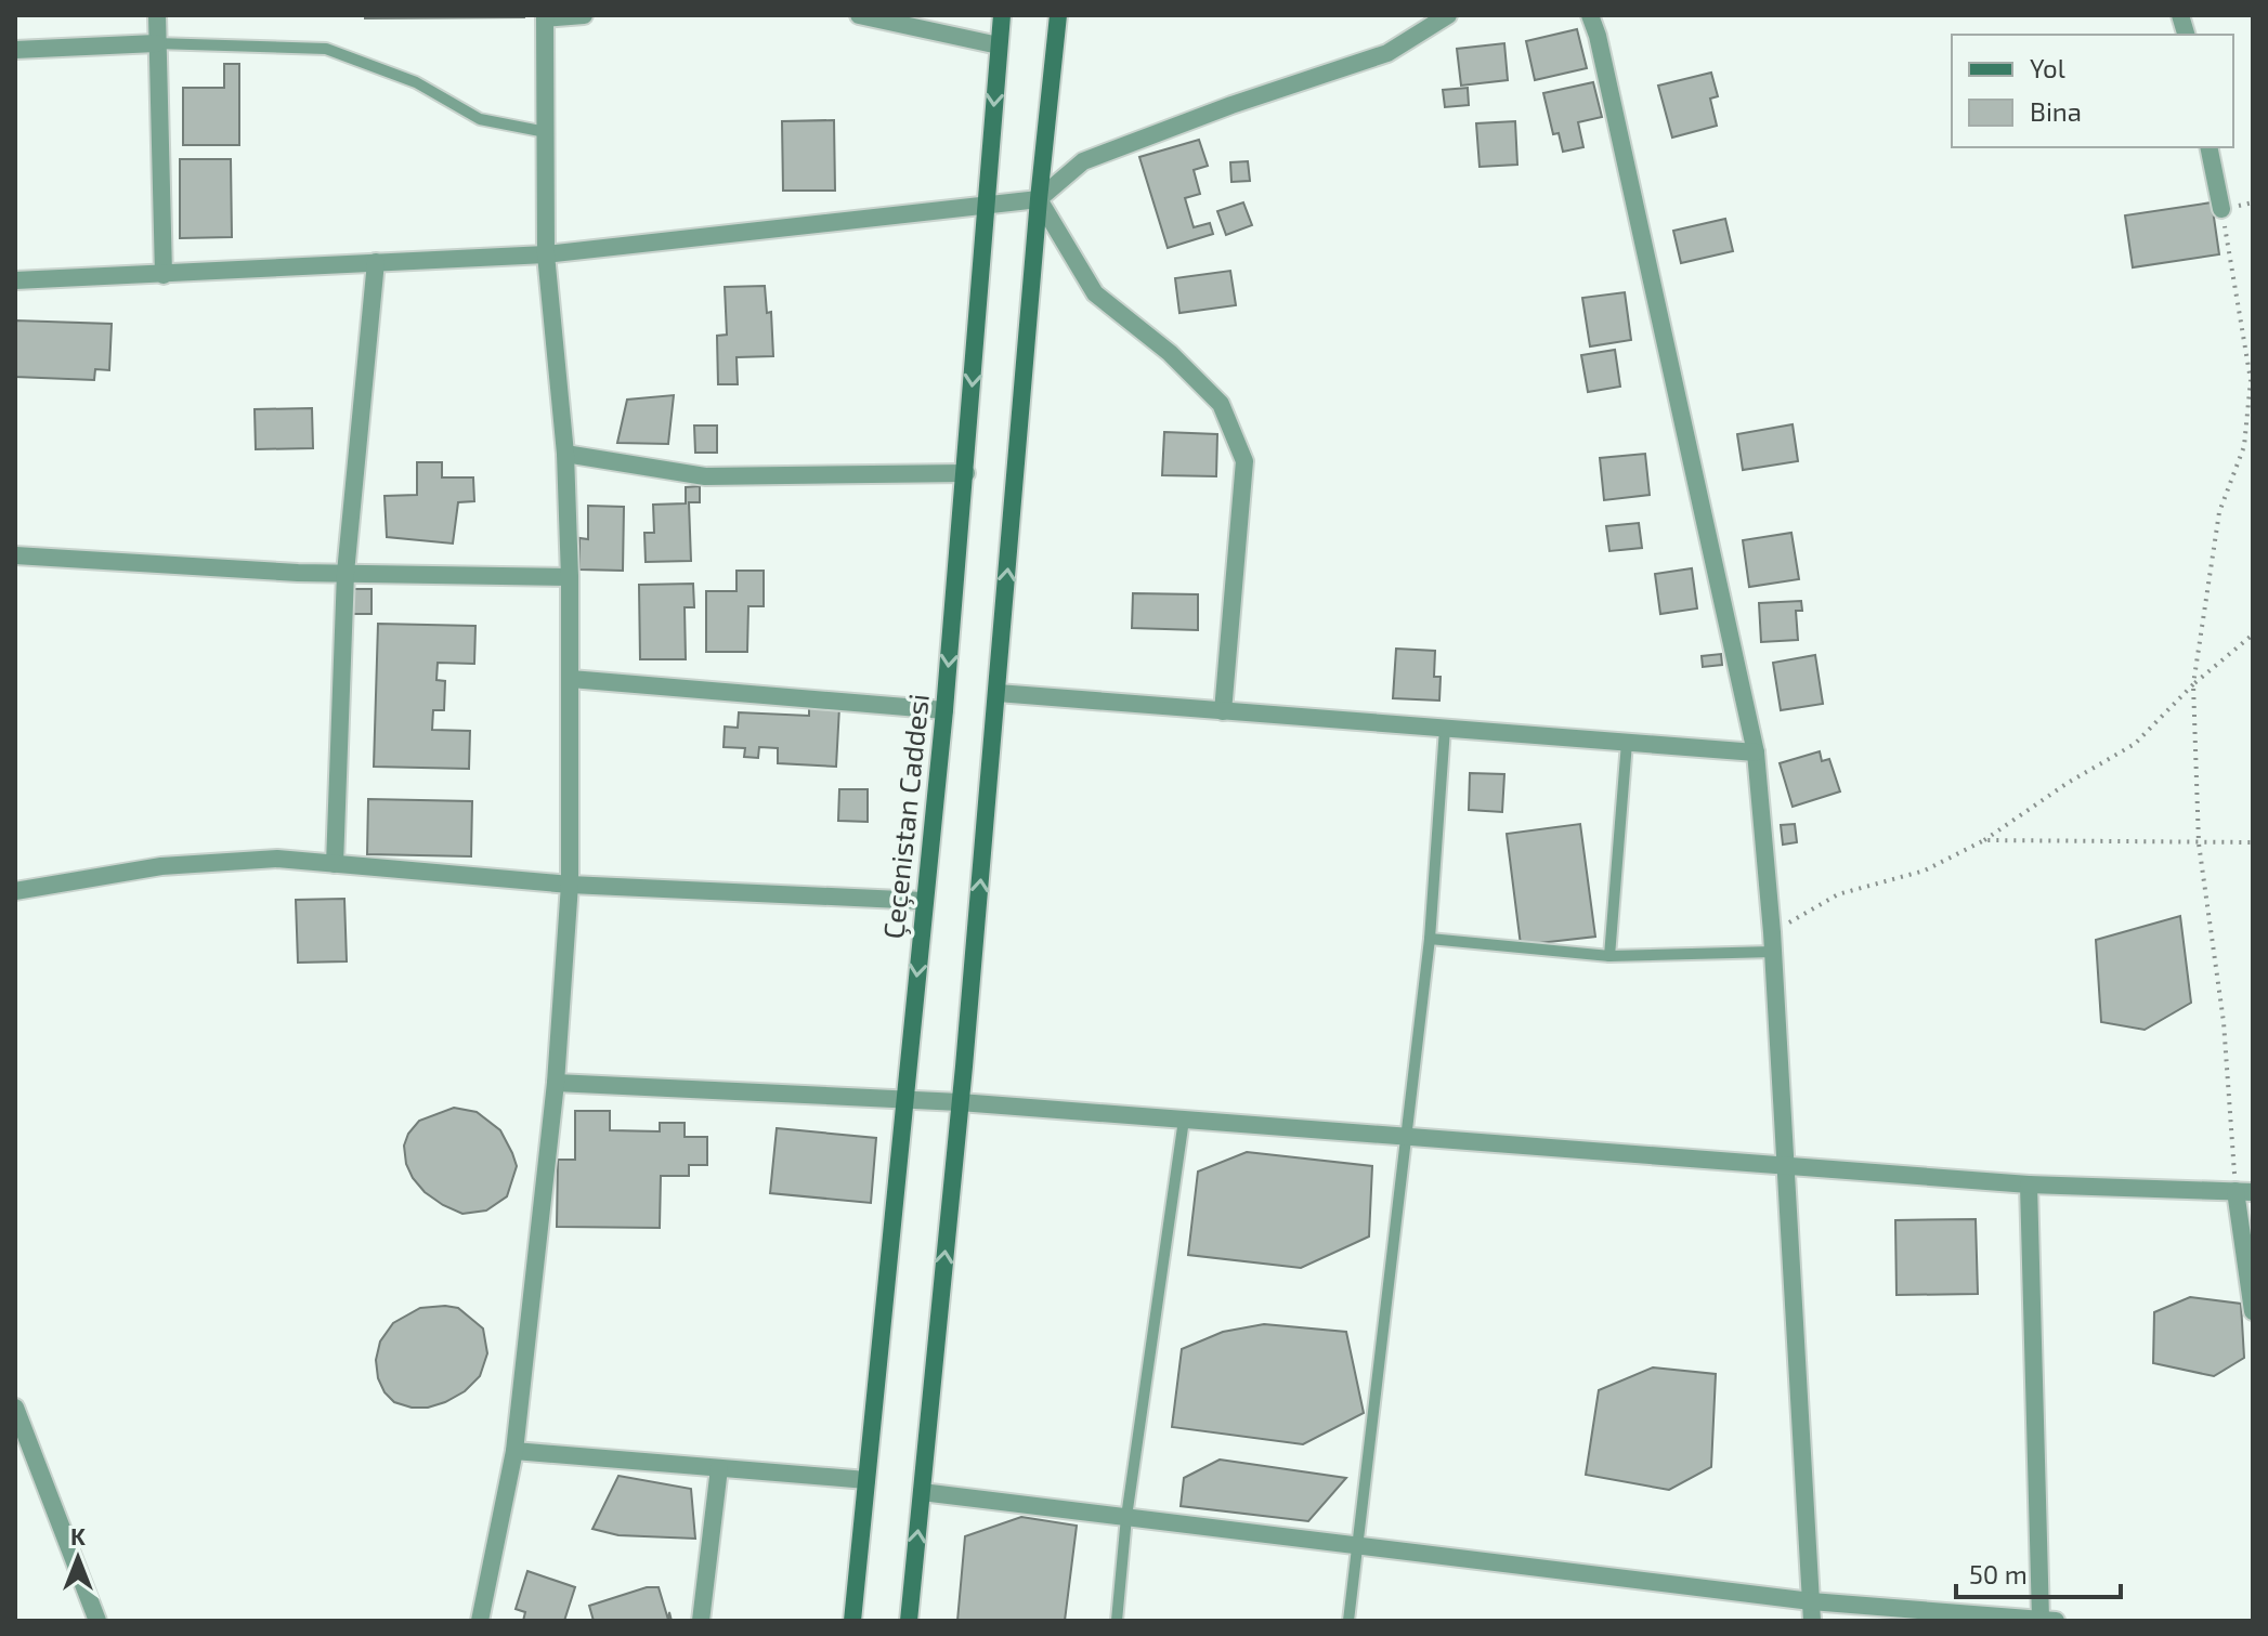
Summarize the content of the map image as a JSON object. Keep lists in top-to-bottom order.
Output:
{
  "streets": {
    "main road": ["Çeçenistan Caddesi"]
  },
  "legend": ["Yol", "Bina"],
  "scale_bar": "50 m",
  "north": "top"
}
